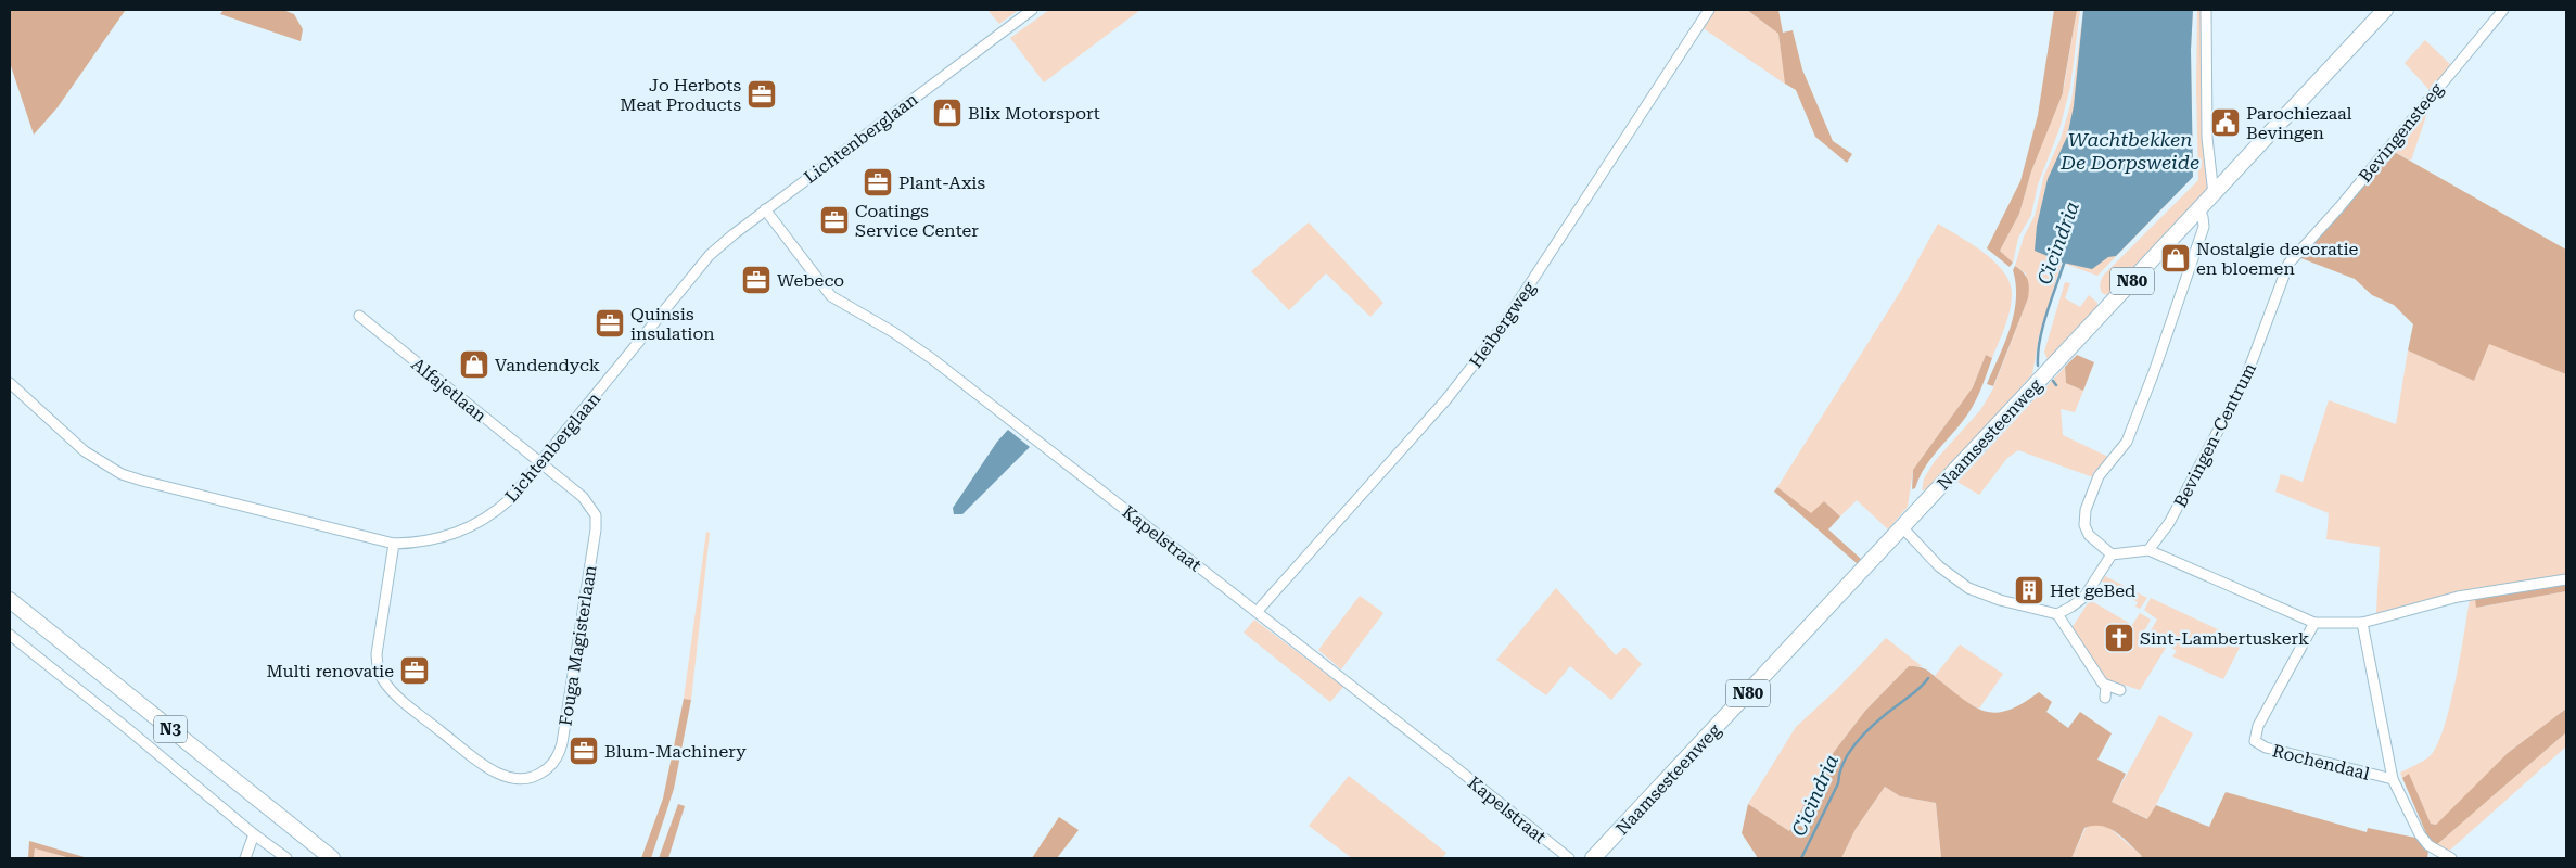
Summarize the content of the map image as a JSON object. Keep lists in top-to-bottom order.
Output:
{
  "streets": {
    "main road": ["N80", "Naamsesteenweg", "N3"],
    "street": [
      "Bevingensteeg",
      "Lichtenberglaan",
      "Heibergweg",
      "Alfajetlaan",
      "Bevingen-Centrum",
      "Kapelstraat",
      "Fouga Magisterlaan",
      "Rochendaal"
    ]
  },
  "crossings": [
    ["Bevingensteeg", "Bevingen-Centrum"],
    ["Lichtenberglaan", "Alfajetlaan"],
    ["Lichtenberglaan", "Kapelstraat"],
    ["Lichtenberglaan", "Fouga Magisterlaan"],
    ["Heibergweg", "Kapelstraat"],
    ["Alfajetlaan", "Fouga Magisterlaan"]
  ],
  "water": ["Wachtbekken De Dorpsweide", "Cicindria"],
  "places": {
    "office": [
      "Jo Herbots Meat Products",
      "Plant-Axis",
      "Coatings Service Center",
      "Webeco",
      "Quinsis insulation",
      "Multi renovatie",
      "Blum-Machinery"
    ],
    "shop": ["Blix Motorsport", "Nostalgie decoratie en bloemen", "Vandendyck"],
    "public building": ["Parochiezaal Bevingen"],
    "building": ["Het geBed"],
    "church": ["Sint-Lambertuskerk"]
  }
}
